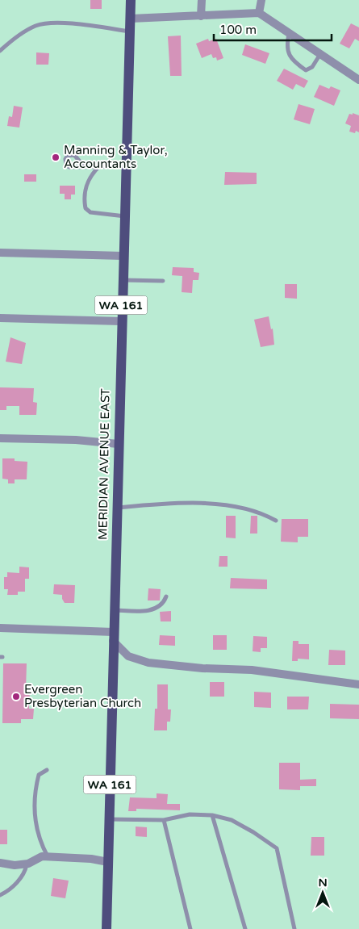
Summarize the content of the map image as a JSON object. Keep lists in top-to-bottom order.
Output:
{
  "streets": {
    "main road": ["WA 161", "MERIDIAN AVENUE EAST"]
  },
  "places": ["Manning & Taylor, Accountants", "Evergreen Presbyterian Church"],
  "scale_bar": "100 m",
  "north": "top"
}
